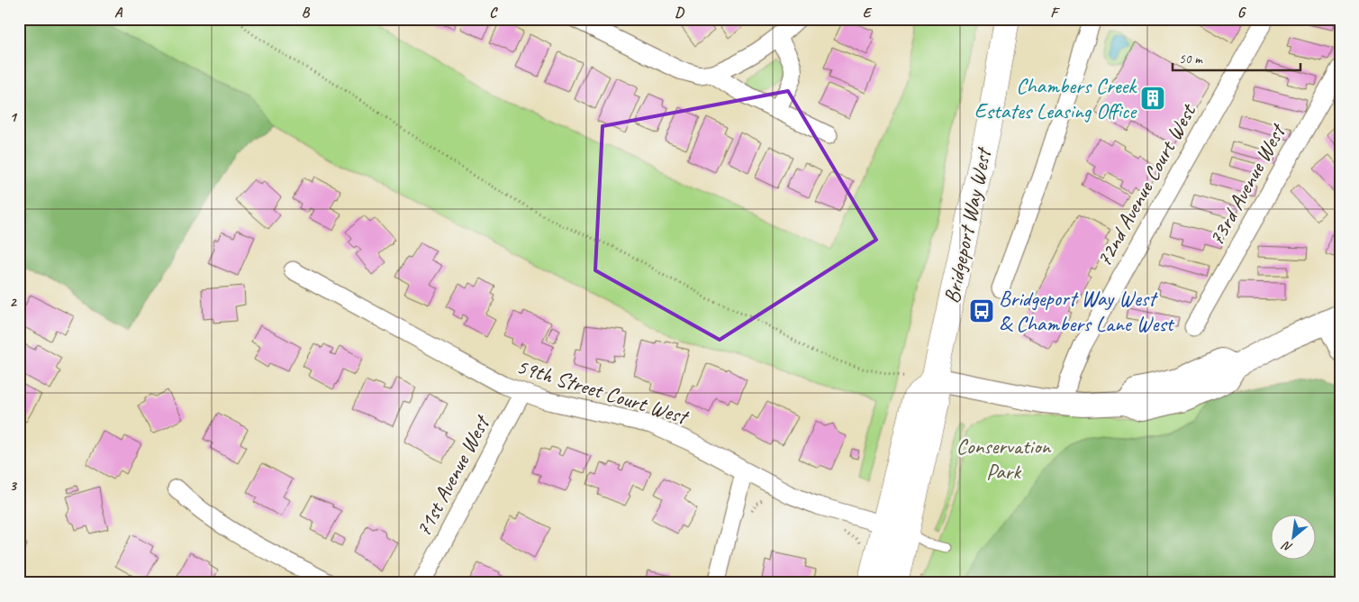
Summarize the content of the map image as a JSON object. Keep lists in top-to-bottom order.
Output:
{
  "streets": {
    "main road": ["Bridgeport Way West"],
    "street": [
      "72nd Avenue Court West",
      "73rd Avenue West",
      "59th Street Court West",
      "71st Avenue West"
    ]
  },
  "crossings": [
    ["Bridgeport Way West", "59th Street Court West"],
    ["59th Street Court West", "71st Avenue West"]
  ],
  "parks": ["Conservation Park"],
  "places": {
    "building": ["Chambers Creek Estates Leasing Office"],
    "bus stop": ["Bridgeport Way West & Chambers Lane West"]
  },
  "scale_bar": "50 m",
  "north": "bottom left",
  "grid": {
    "columns": [
      "A",
      "B",
      "C",
      "D",
      "E",
      "F",
      "G"
    ],
    "rows": ["1", "2", "3"]
  }
}
